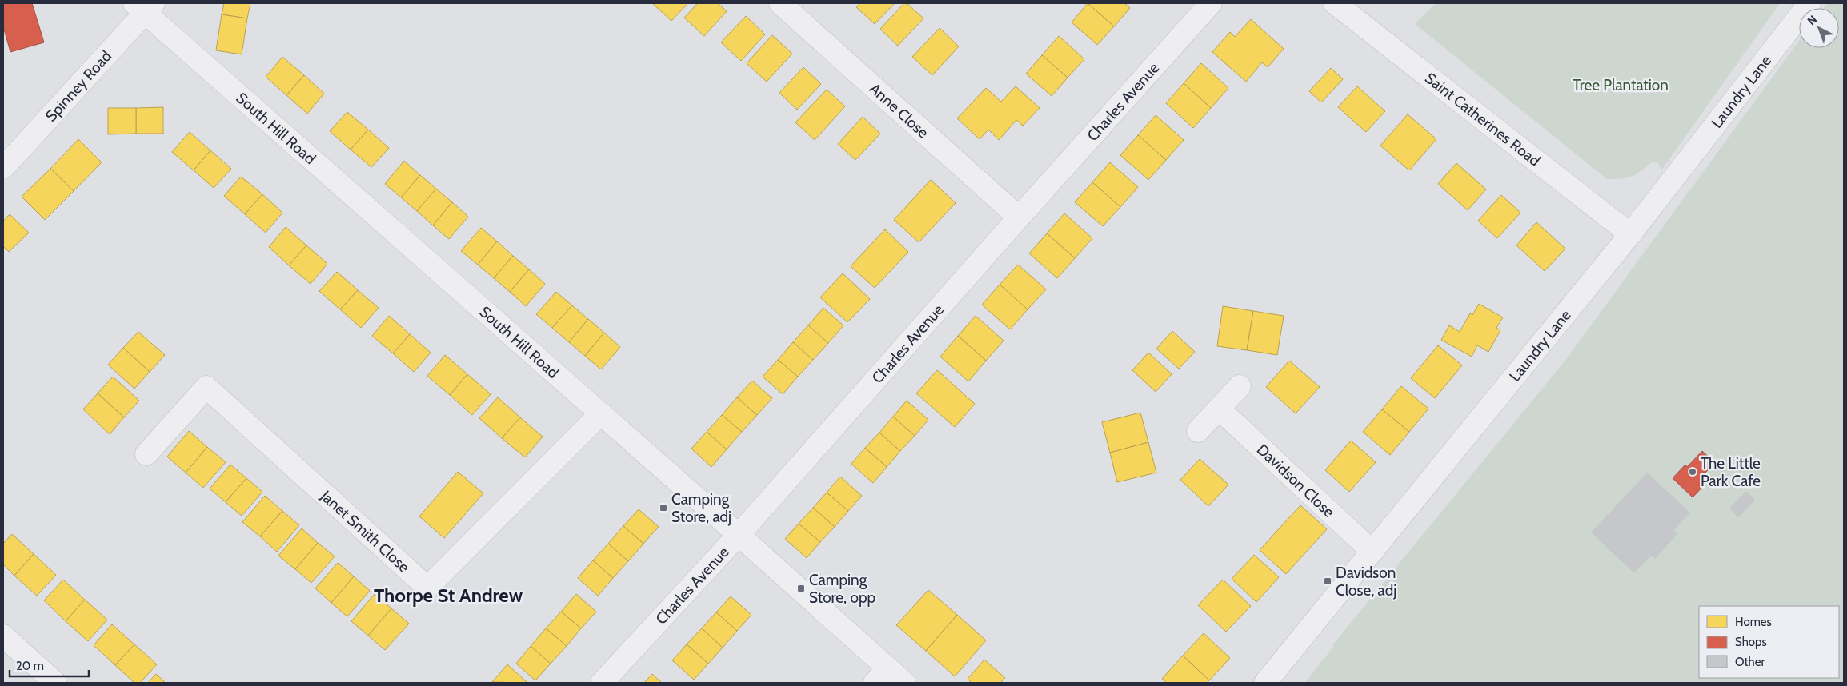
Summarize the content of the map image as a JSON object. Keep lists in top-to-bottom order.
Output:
{
  "streets": {
    "street": [
      "Spinney Road",
      "Laundry Lane",
      "Charles Avenue",
      "Anne Close",
      "Saint Catherines Road",
      "South Hill Road",
      "Davidson Close",
      "Janet Smith Close"
    ]
  },
  "crossings": [
    ["Spinney Road", "South Hill Road"],
    ["Laundry Lane", "Saint Catherines Road"],
    ["Laundry Lane", "Davidson Close"],
    ["Charles Avenue", "Anne Close"],
    ["Charles Avenue", "South Hill Road"],
    ["South Hill Road", "Janet Smith Close"]
  ],
  "districts": ["Thorpe St Andrew"],
  "parks": ["Tree Plantation"],
  "places": {
    "other": ["The Little Park Cafe"],
    "transit": ["Camping Store, adj", "Davidson Close, adj", "Camping Store, opp"]
  },
  "legend": ["Homes", "Shops", "Other"],
  "scale_bar": "20 m",
  "north": "top left"
}
